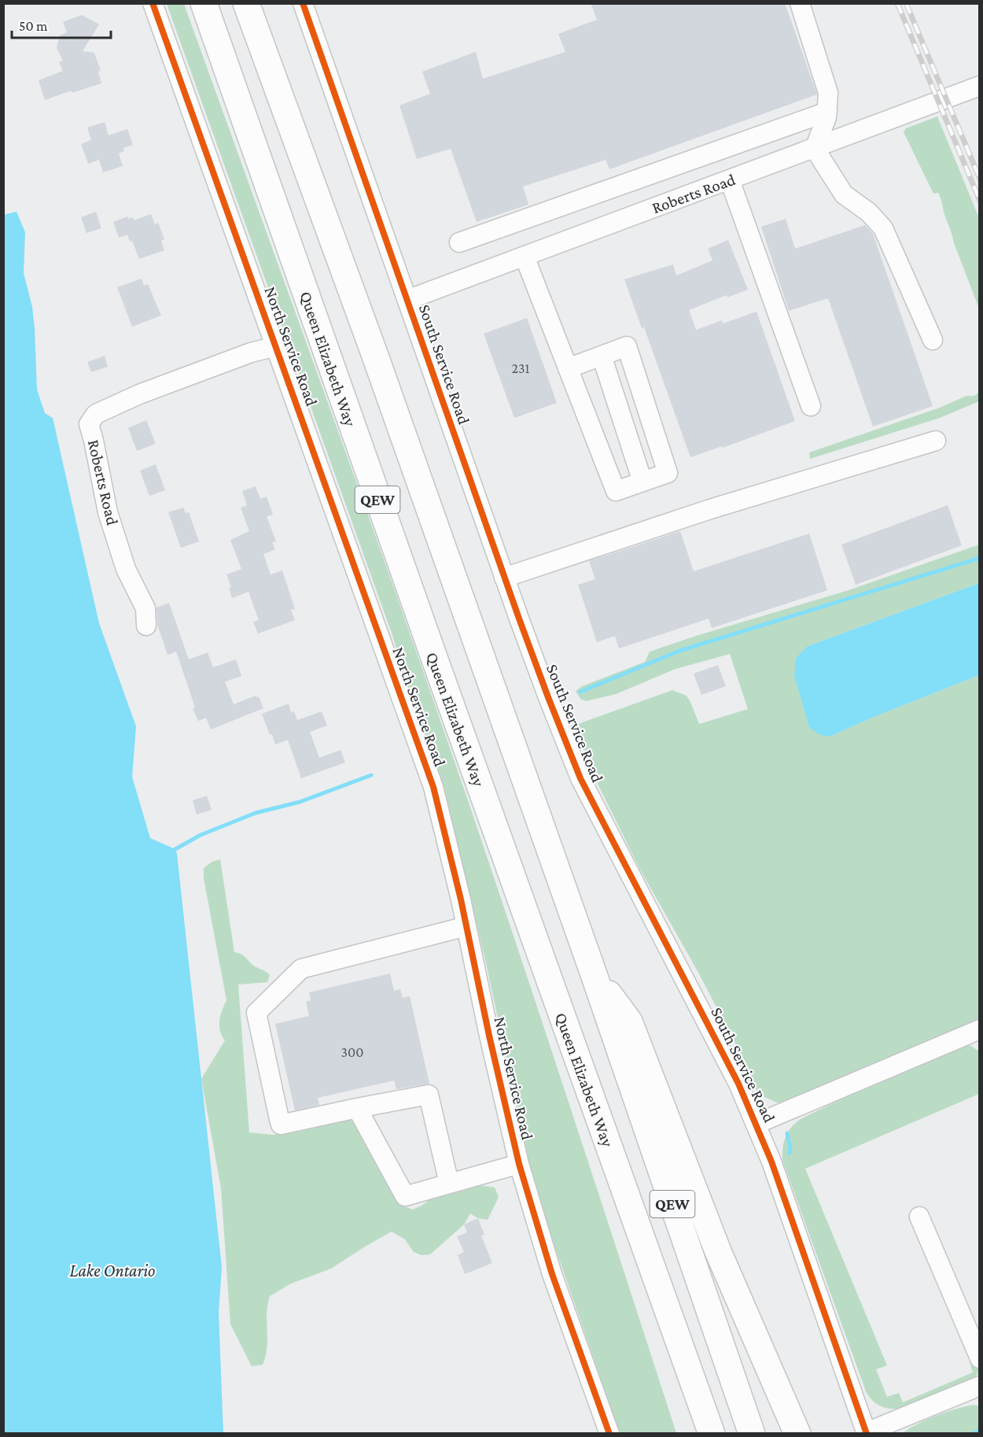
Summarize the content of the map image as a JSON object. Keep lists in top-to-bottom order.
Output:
{
  "streets": {
    "highway": ["Queen Elizabeth Way", "QEW"],
    "street": ["Roberts Road", "North Service Road", "South Service Road"]
  },
  "crossings": [
    ["Roberts Road", "North Service Road"],
    ["Roberts Road", "South Service Road"]
  ],
  "water": ["Lake Ontario"],
  "house_numbers": ["231", "300"],
  "scale_bar": "50 m"
}
